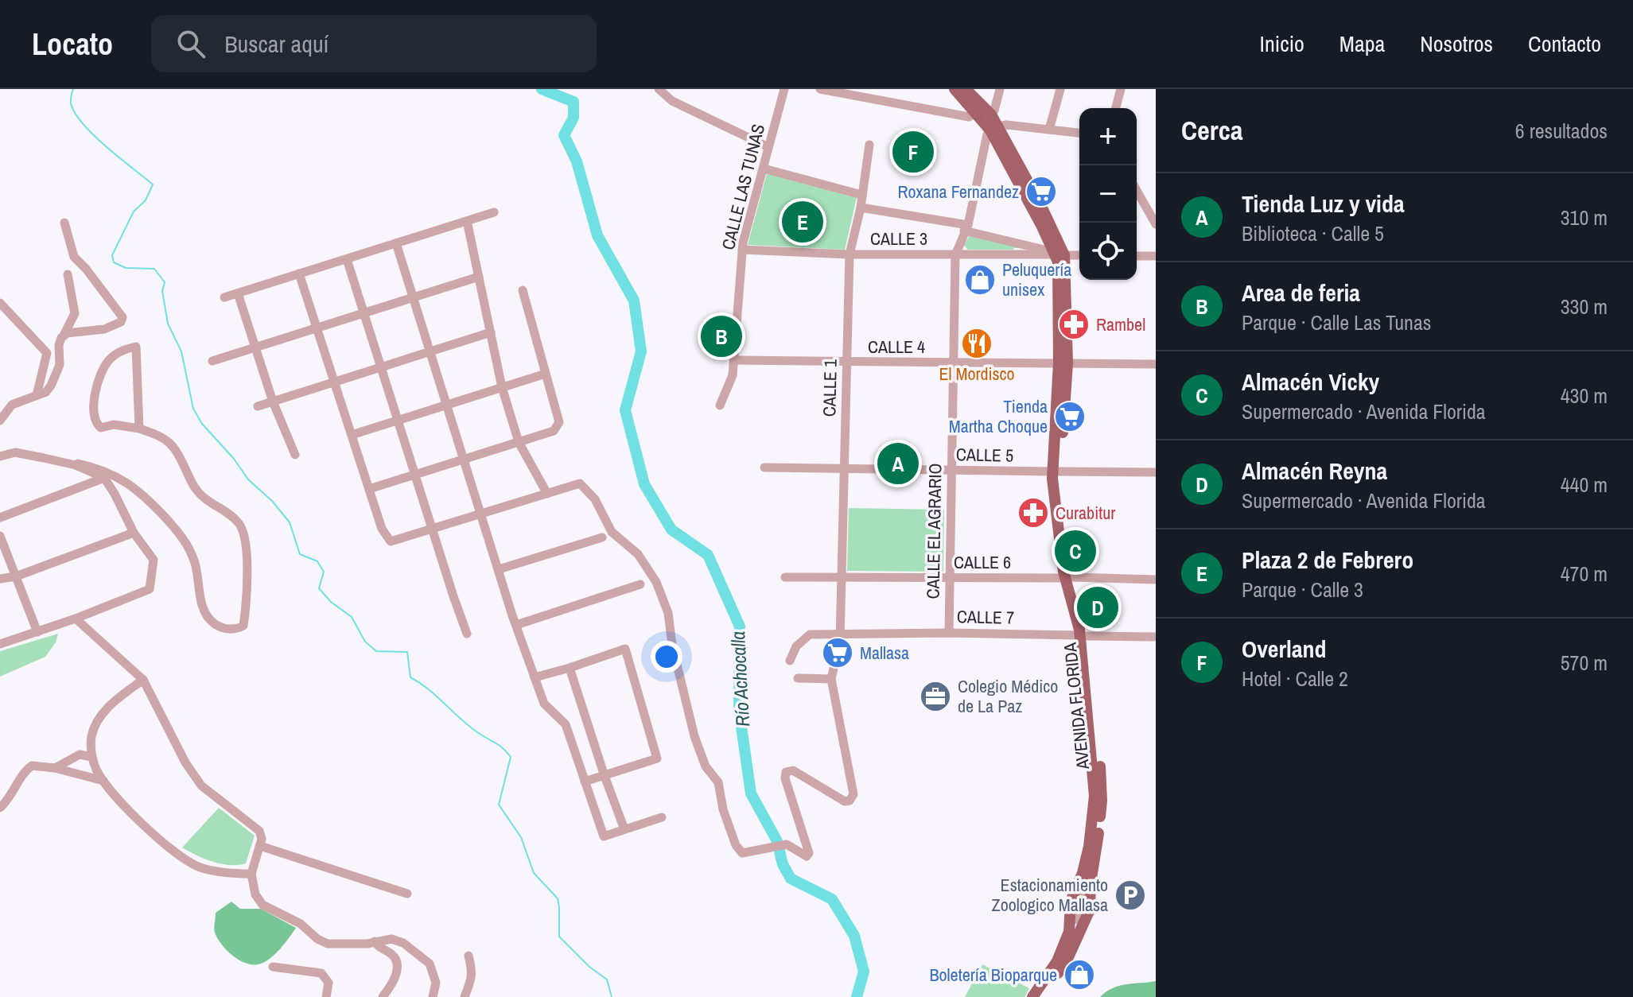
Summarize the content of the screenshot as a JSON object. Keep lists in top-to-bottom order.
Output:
{
  "streets": {
    "main road": ["AVENIDA FLORIDA"],
    "street": [
      "CALLE LAS TUNAS",
      "CALLE 3",
      "CALLE 4",
      "CALLE 1",
      "CALLE 5",
      "CALLE EL AGRARIO",
      "CALLE 6",
      "CALLE 7"
    ]
  },
  "crossings": [
    ["CALLE LAS TUNAS", "CALLE 3"],
    ["CALLE LAS TUNAS", "CALLE 4"],
    ["CALLE 3", "CALLE 1"],
    ["CALLE 3", "CALLE EL AGRARIO"],
    ["CALLE 3", "AVENIDA FLORIDA"],
    ["CALLE 4", "CALLE 1"],
    ["CALLE 4", "CALLE EL AGRARIO"],
    ["CALLE 4", "AVENIDA FLORIDA"],
    ["CALLE 1", "CALLE 5"],
    ["CALLE 1", "CALLE 6"],
    ["CALLE 1", "CALLE 7"],
    ["CALLE 5", "CALLE EL AGRARIO"],
    ["CALLE 5", "AVENIDA FLORIDA"],
    ["CALLE EL AGRARIO", "CALLE 6"],
    ["CALLE EL AGRARIO", "CALLE 7"],
    ["CALLE EL AGRARIO", "AVENIDA FLORIDA"],
    ["CALLE 6", "AVENIDA FLORIDA"],
    ["CALLE 7", "AVENIDA FLORIDA"]
  ],
  "water": ["Río Achocalla"],
  "places": {
    "supermarket": ["Roxana Fernandez", "Tienda Martha Choque", "Mallasa"],
    "shop": ["Peluquería unisex", "Boletería Bioparque"],
    "pharmacy": ["Rambel", "Curabitur"],
    "restaurant": ["El Mordisco"],
    "office": ["Colegio Médico de La Paz"],
    "parking": ["Estacionamiento Zoologico Mallasa"]
  },
  "page": {
    "header": "Locato",
    "search": "Buscar aquí",
    "nav": [
      "Inicio",
      "Mapa",
      "Nosotros",
      "Contacto"
    ],
    "heading": ["Cerca", "6 resultados"],
    "map_buttons": ["+", "−"],
    "pins": [
      "F",
      "E",
      "B",
      "A",
      "C",
      "D"
    ],
    "list": [
      {
        "mark": "A",
        "name": "Tienda Luz y vida",
        "note": "Biblioteca · Calle 5",
        "value": "310 m"
      },
      {
        "mark": "B",
        "name": "Area de feria",
        "note": "Parque · Calle Las Tunas",
        "value": "330 m"
      },
      {
        "mark": "C",
        "name": "Almacén Vicky",
        "note": "Supermercado · Avenida Florida",
        "value": "430 m"
      },
      {
        "mark": "D",
        "name": "Almacén Reyna",
        "note": "Supermercado · Avenida Florida",
        "value": "440 m"
      },
      {
        "mark": "E",
        "name": "Plaza 2 de Febrero",
        "note": "Parque · Calle 3",
        "value": "470 m"
      },
      {
        "mark": "F",
        "name": "Overland",
        "note": "Hotel · Calle 2",
        "value": "570 m"
      }
    ]
  }
}
